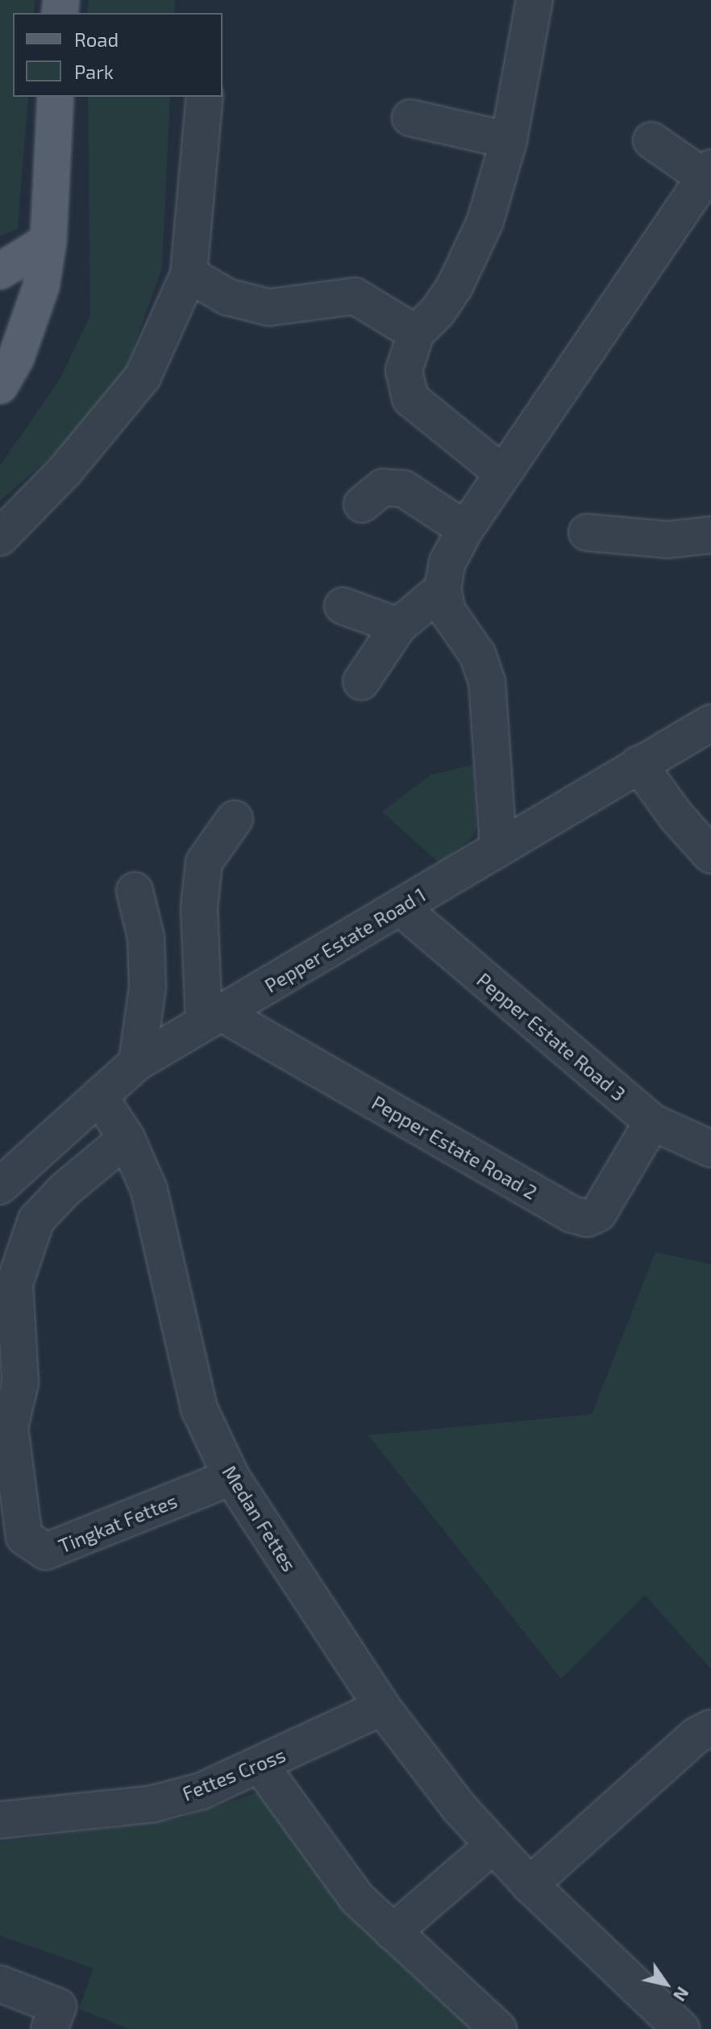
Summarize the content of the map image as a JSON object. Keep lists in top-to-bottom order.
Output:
{
  "streets": {
    "street": [
      "Pepper Estate Road 1",
      "Pepper Estate Road 3",
      "Pepper Estate Road 2",
      "Medan Fettes",
      "Tingkat Fettes",
      "Fettes Cross"
    ]
  },
  "crossings": [
    ["Pepper Estate Road 1", "Pepper Estate Road 3"],
    ["Pepper Estate Road 1", "Pepper Estate Road 2"],
    ["Pepper Estate Road 1", "Medan Fettes"],
    ["Pepper Estate Road 3", "Pepper Estate Road 2"],
    ["Medan Fettes", "Tingkat Fettes"],
    ["Medan Fettes", "Fettes Cross"]
  ],
  "legend": ["Road", "Park"],
  "north": "bottom right"
}
